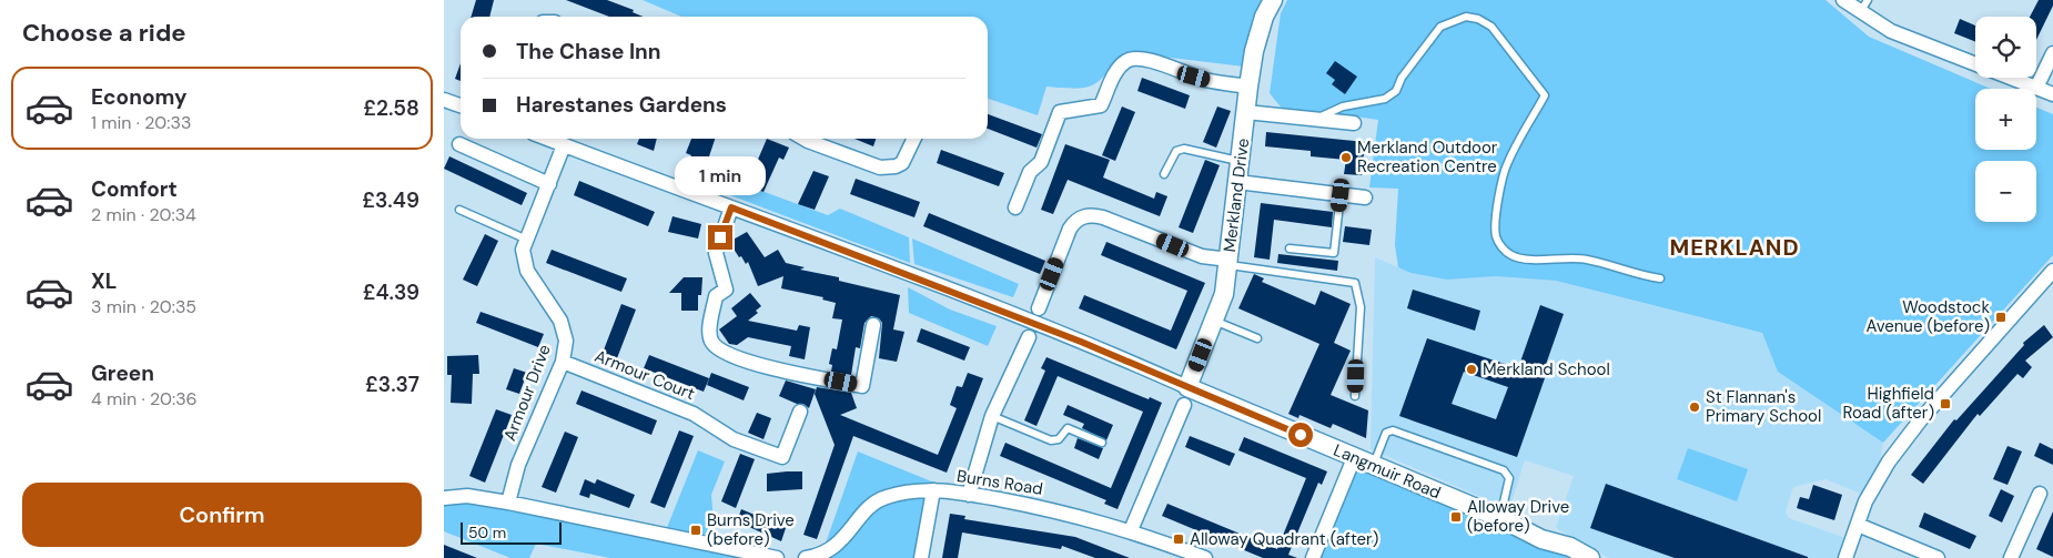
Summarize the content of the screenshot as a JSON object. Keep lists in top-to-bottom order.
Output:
{
  "streets": {
    "street": [
      "Merkland Drive",
      "Armour Court",
      "Armour Drive",
      "Langmuir Road",
      "Burns Road"
    ]
  },
  "crossings": [
    ["Merkland Drive", "Langmuir Road"],
    ["Armour Court", "Armour Drive"],
    ["Armour Drive", "Langmuir Road"]
  ],
  "districts": ["MERKLAND"],
  "places": {
    "other": ["Merkland Outdoor Recreation Centre", "Merkland School", "St Flannan's Primary School"],
    "transit": [
      "Woodstock Avenue (before)",
      "Highfield Road (after)",
      "Alloway Drive (before)",
      "Burns Drive (before)",
      "Alloway Quadrant (after)"
    ]
  },
  "scale_bar": "50 m",
  "page": {
    "heading": "Choose a ride",
    "map_buttons": ["+", "−"],
    "banner": ["The Chase Inn", "Harestanes Gardens"],
    "list": [
      {
        "name": "Economy",
        "note": "1 min · 20:33",
        "value": "£2.58"
      },
      {
        "name": "Comfort",
        "note": "2 min · 20:34",
        "value": "£3.49"
      },
      {
        "name": "XL",
        "note": "3 min · 20:35",
        "value": "£4.39"
      },
      {
        "name": "Green",
        "note": "4 min · 20:36",
        "value": "£3.37"
      }
    ],
    "bubble": "1 min",
    "buttons": "Confirm",
    "scale": "50 m"
  }
}
